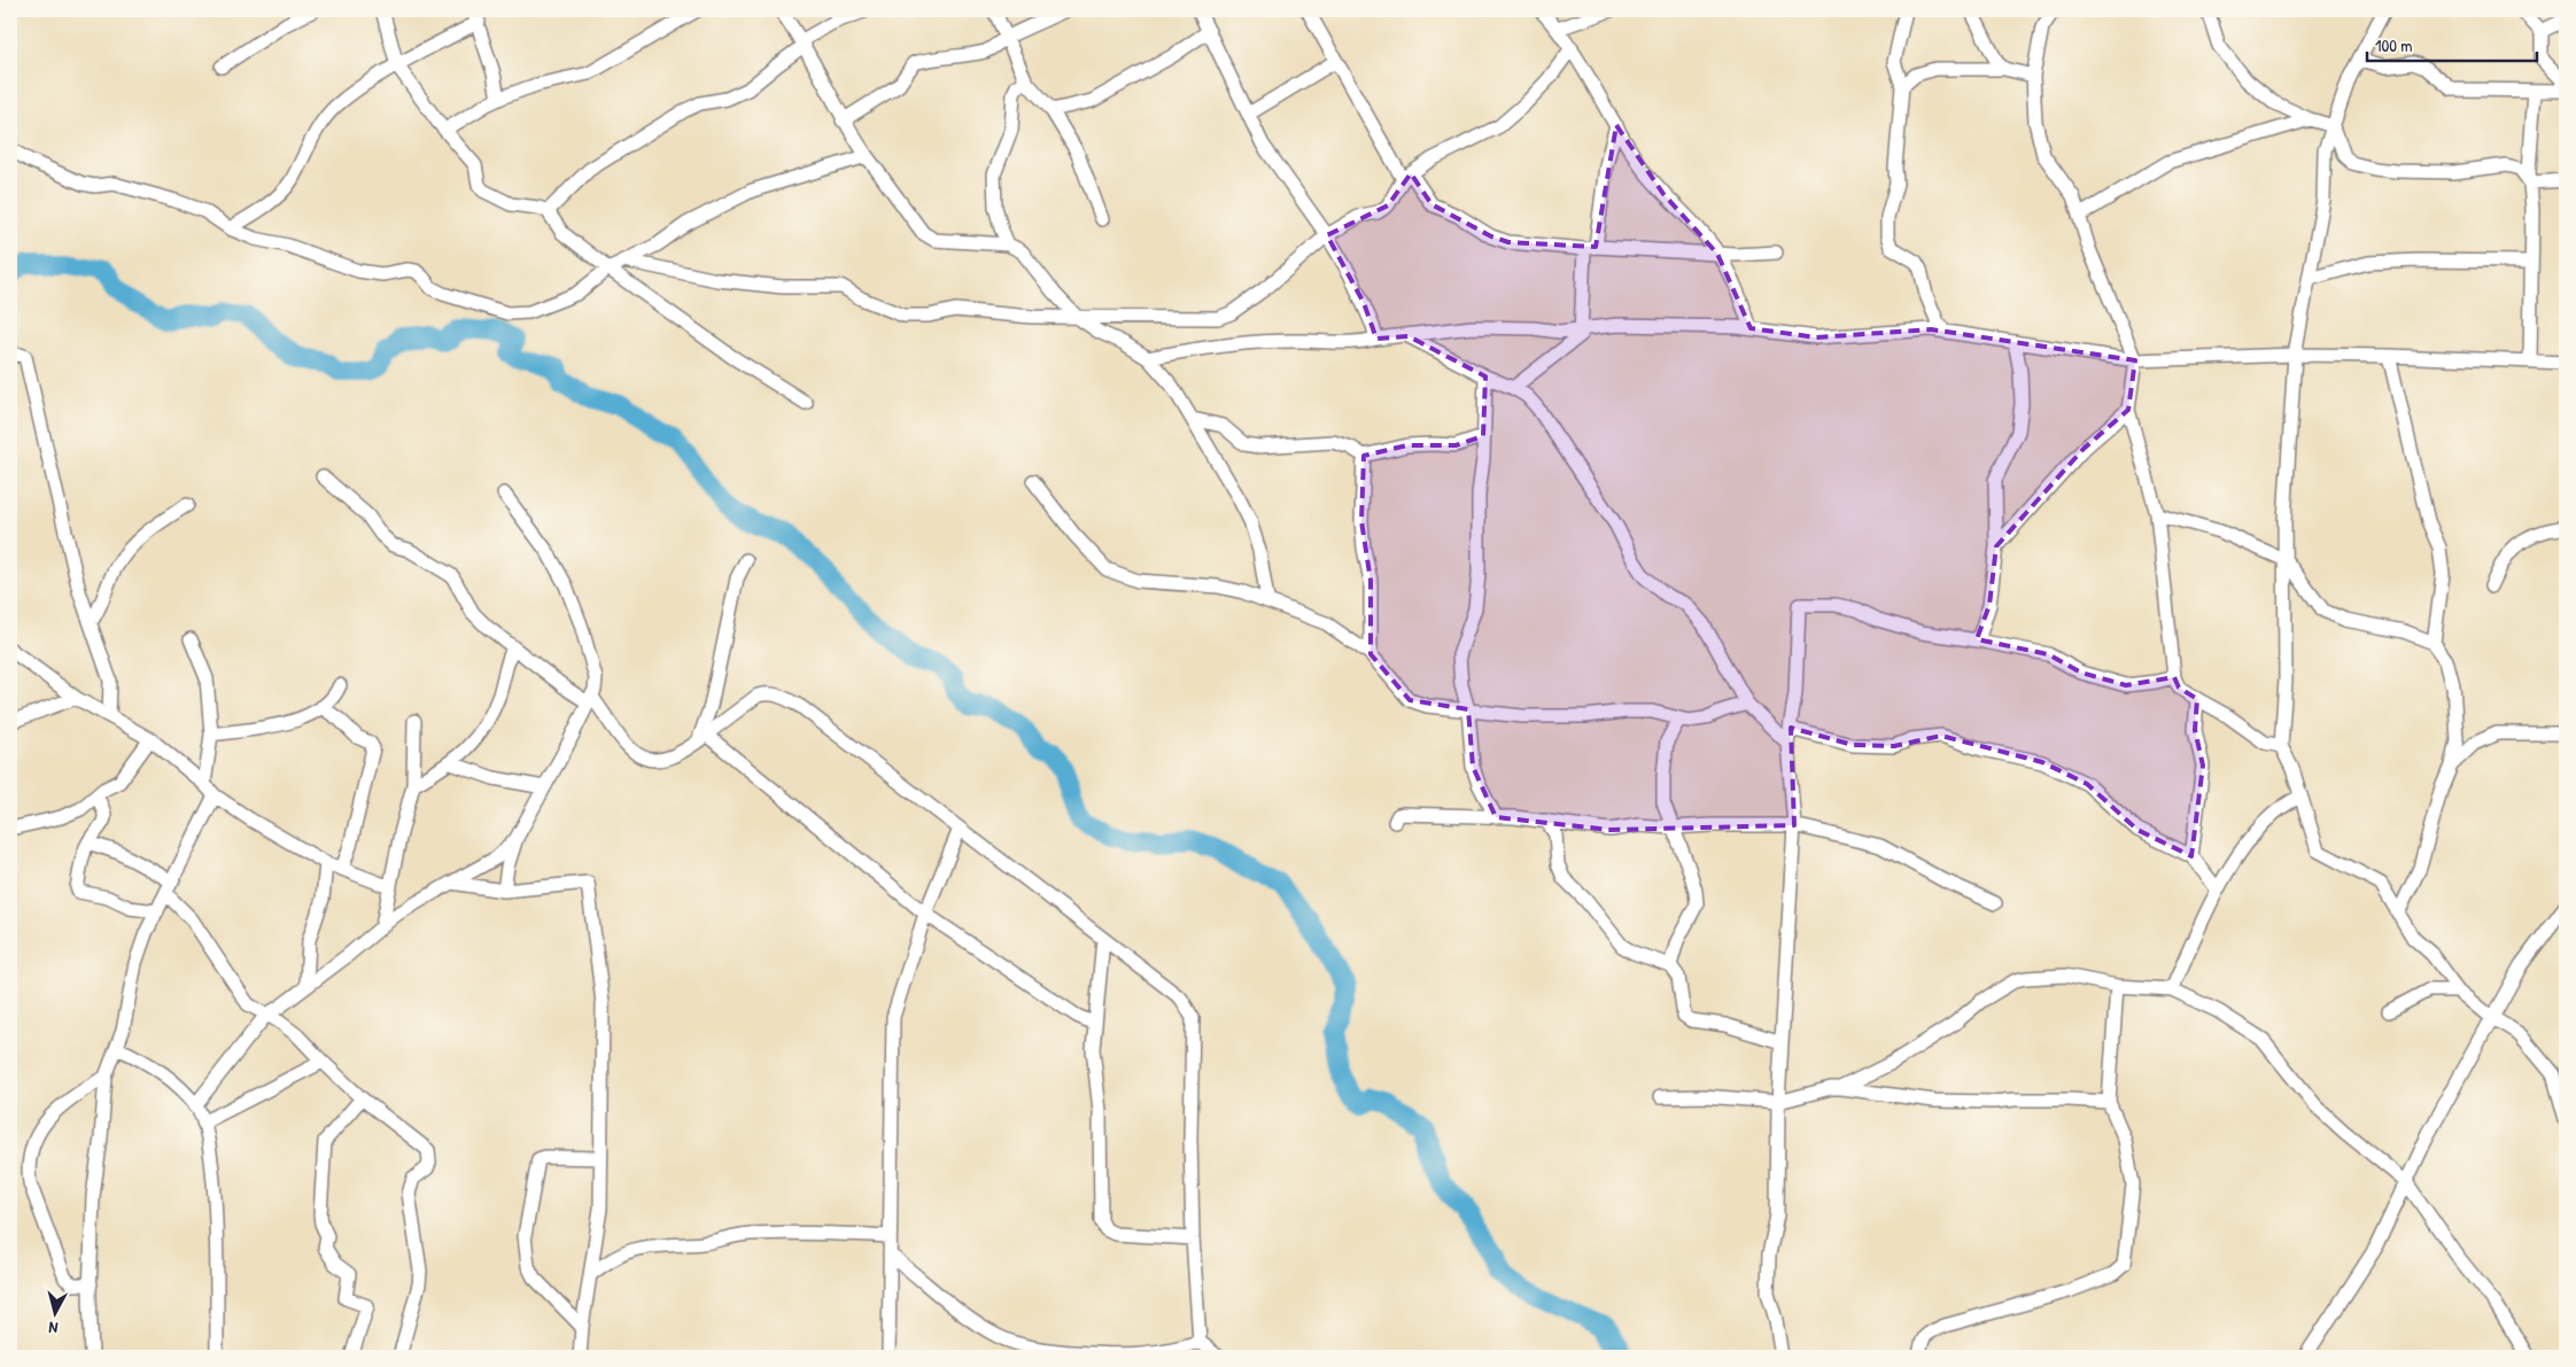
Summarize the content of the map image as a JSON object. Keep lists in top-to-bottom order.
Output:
{
  "scale_bar": "100 m",
  "north": "bottom"
}
